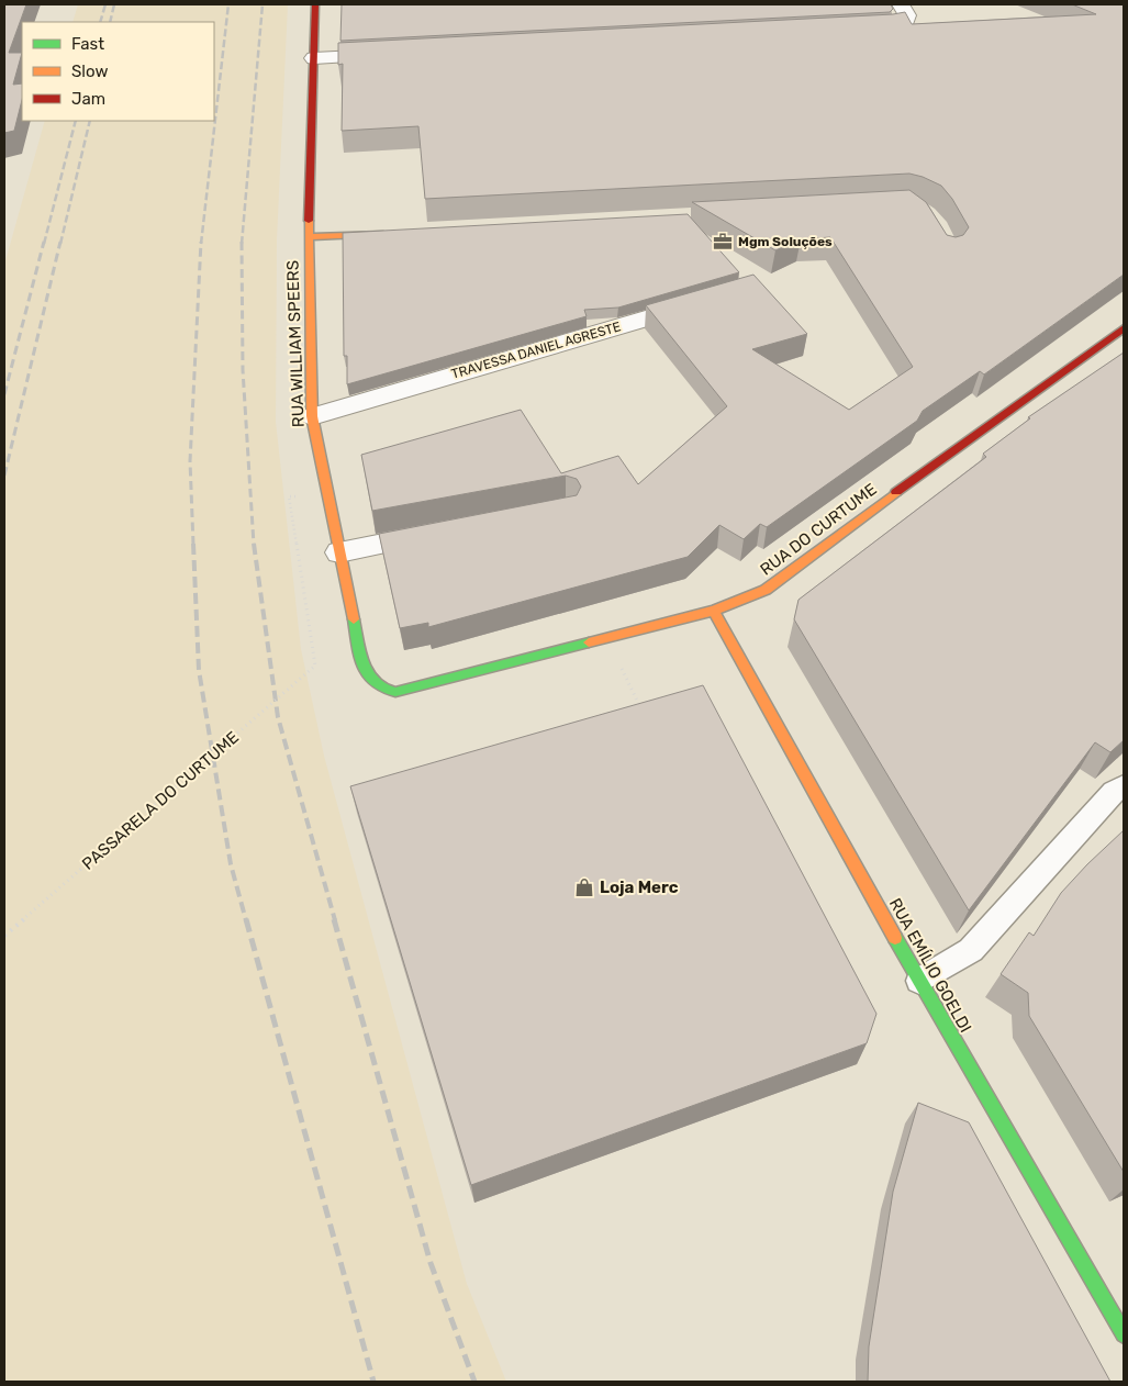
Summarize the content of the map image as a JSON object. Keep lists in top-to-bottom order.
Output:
{
  "streets": {
    "street": [
      "RUA WILLIAM SPEERS",
      "TRAVESSA DANIEL AGRESTE",
      "RUA DO CURTUME",
      "RUA EMÍLIO GOELDI"
    ],
    "path": ["PASSARELA DO CURTUME"]
  },
  "crossings": [
    ["RUA WILLIAM SPEERS", "TRAVESSA DANIEL AGRESTE"],
    ["RUA WILLIAM SPEERS", "RUA DO CURTUME"],
    ["RUA DO CURTUME", "RUA EMÍLIO GOELDI"]
  ],
  "places": {
    "office": ["Mgm Soluções"],
    "shop": ["Loja Merc"]
  },
  "legend": ["Fast", "Slow", "Jam"]
}
